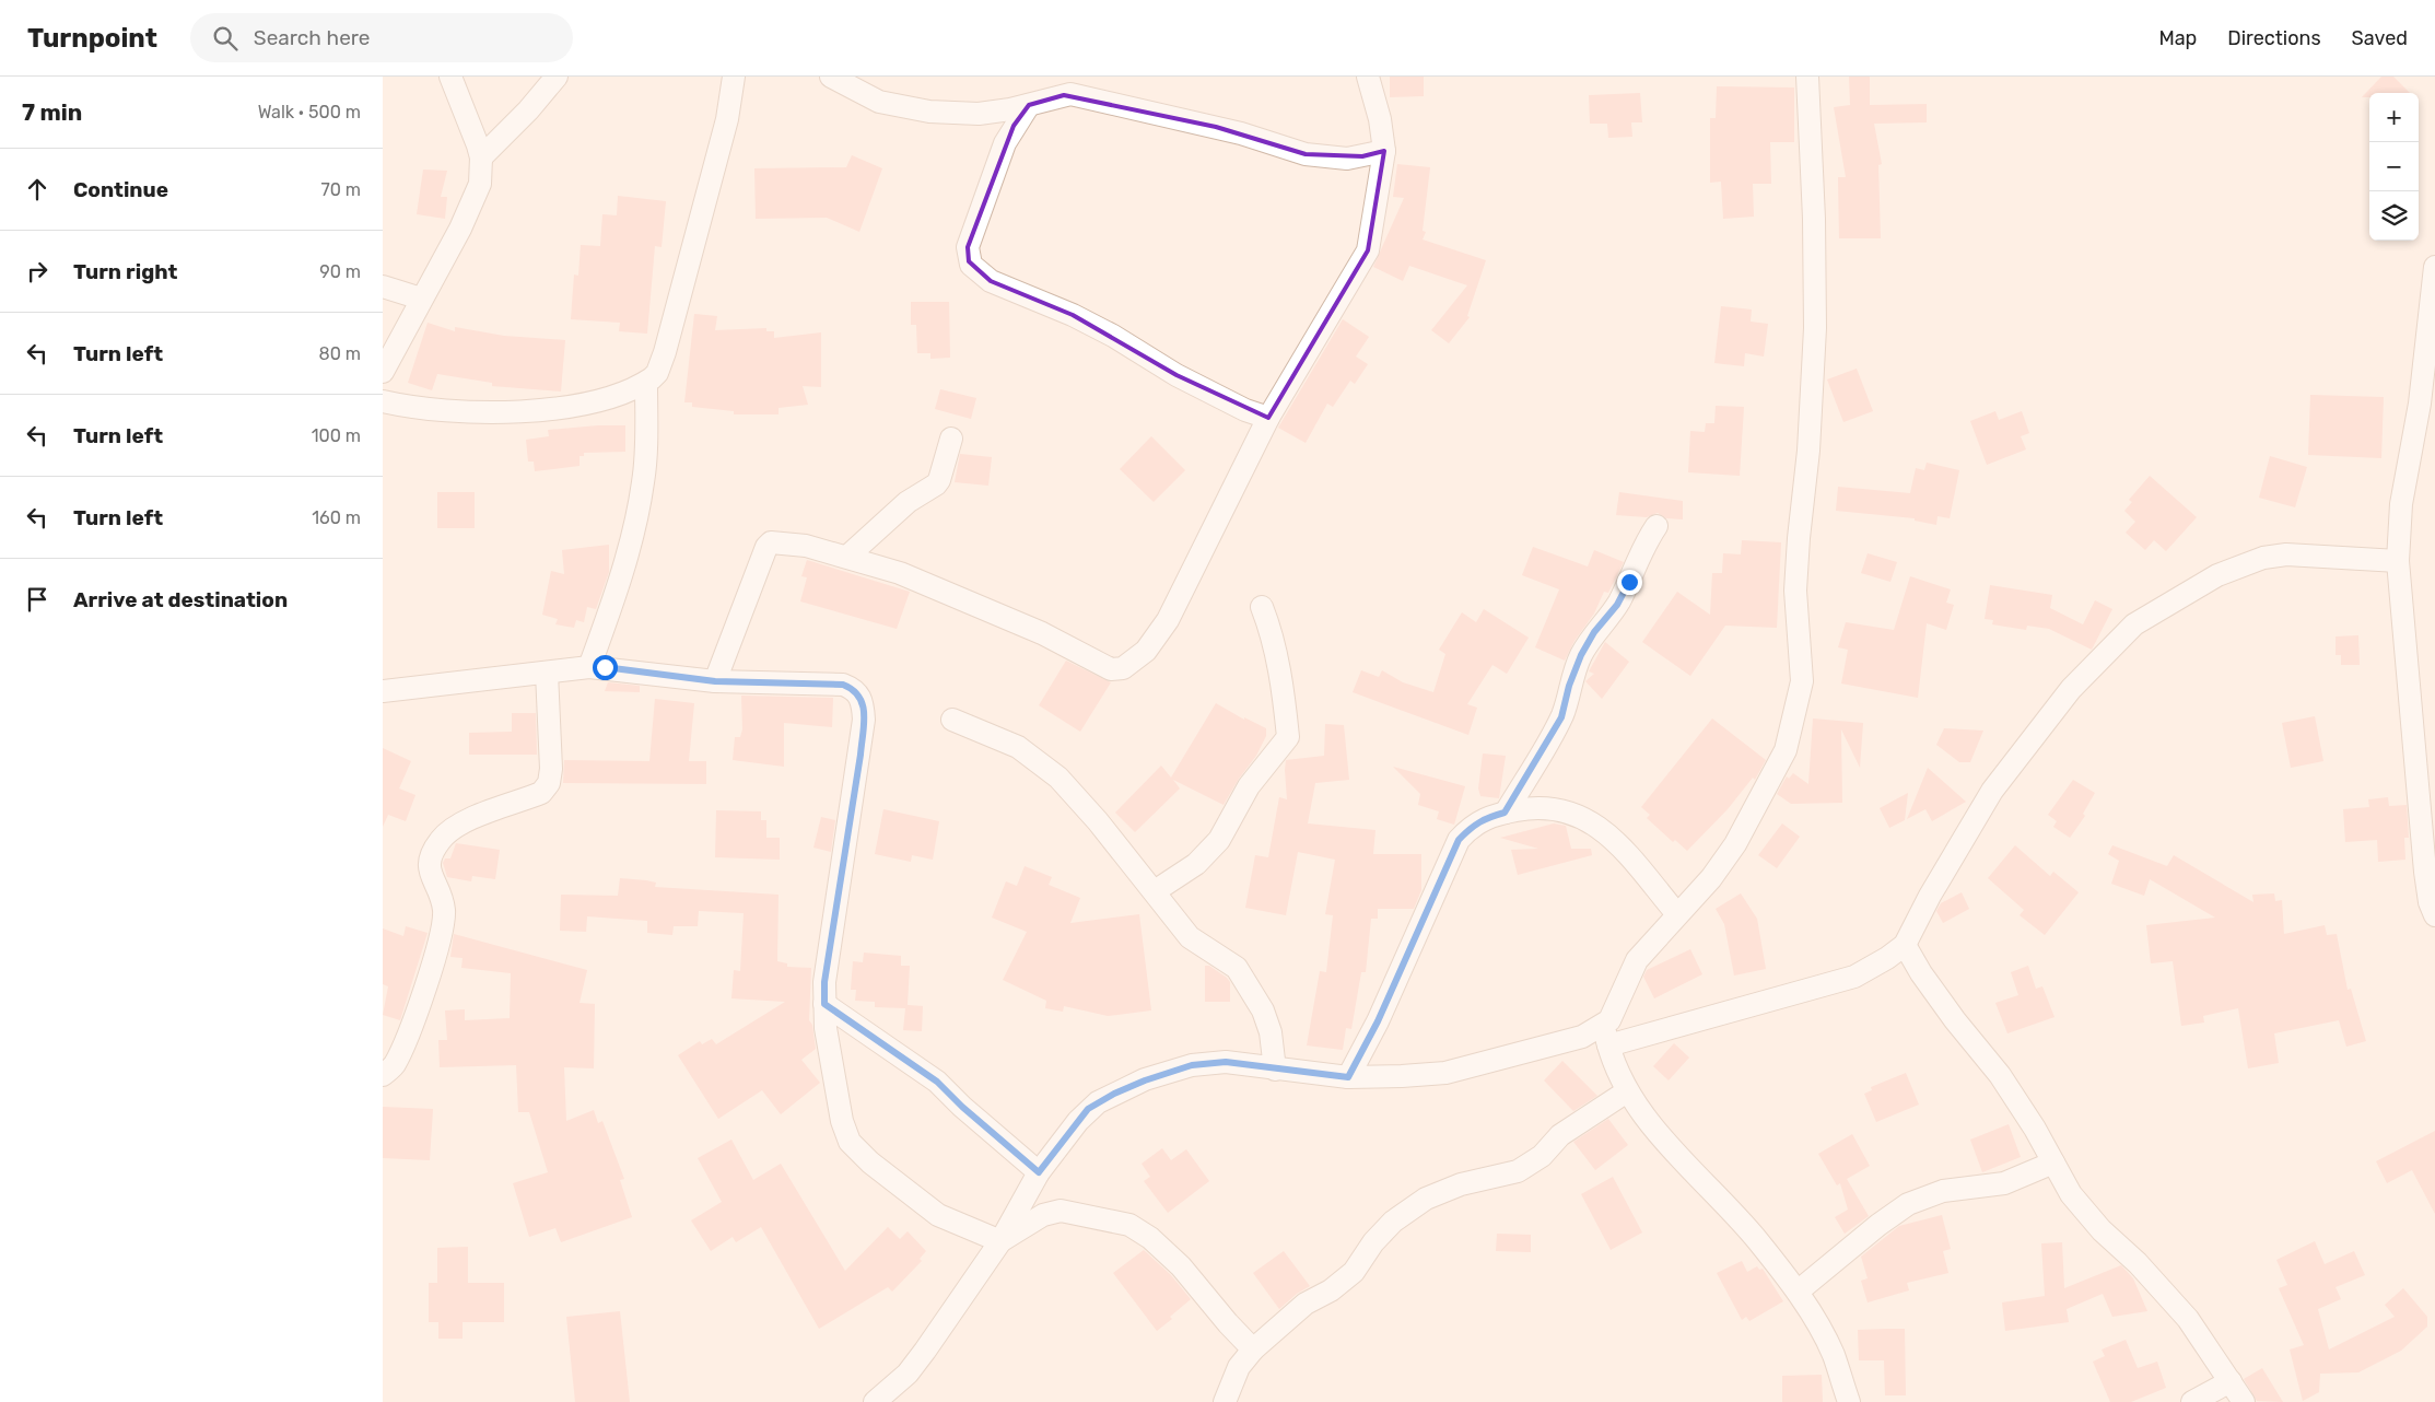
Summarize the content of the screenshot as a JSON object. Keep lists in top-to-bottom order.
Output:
{
  "page": {
    "header": "Turnpoint",
    "search": "Search here",
    "nav": ["Map", "Directions", "Saved"],
    "heading": ["7 min", "Walk · 500 m"],
    "map_buttons": ["+", "−"],
    "list": [
      ["Continue", "70 m"],
      ["Turn right", "90 m"],
      ["Turn left", "80 m"],
      ["Turn left", "100 m"],
      ["Turn left", "160 m"],
      "Arrive at destination"
    ]
  }
}
